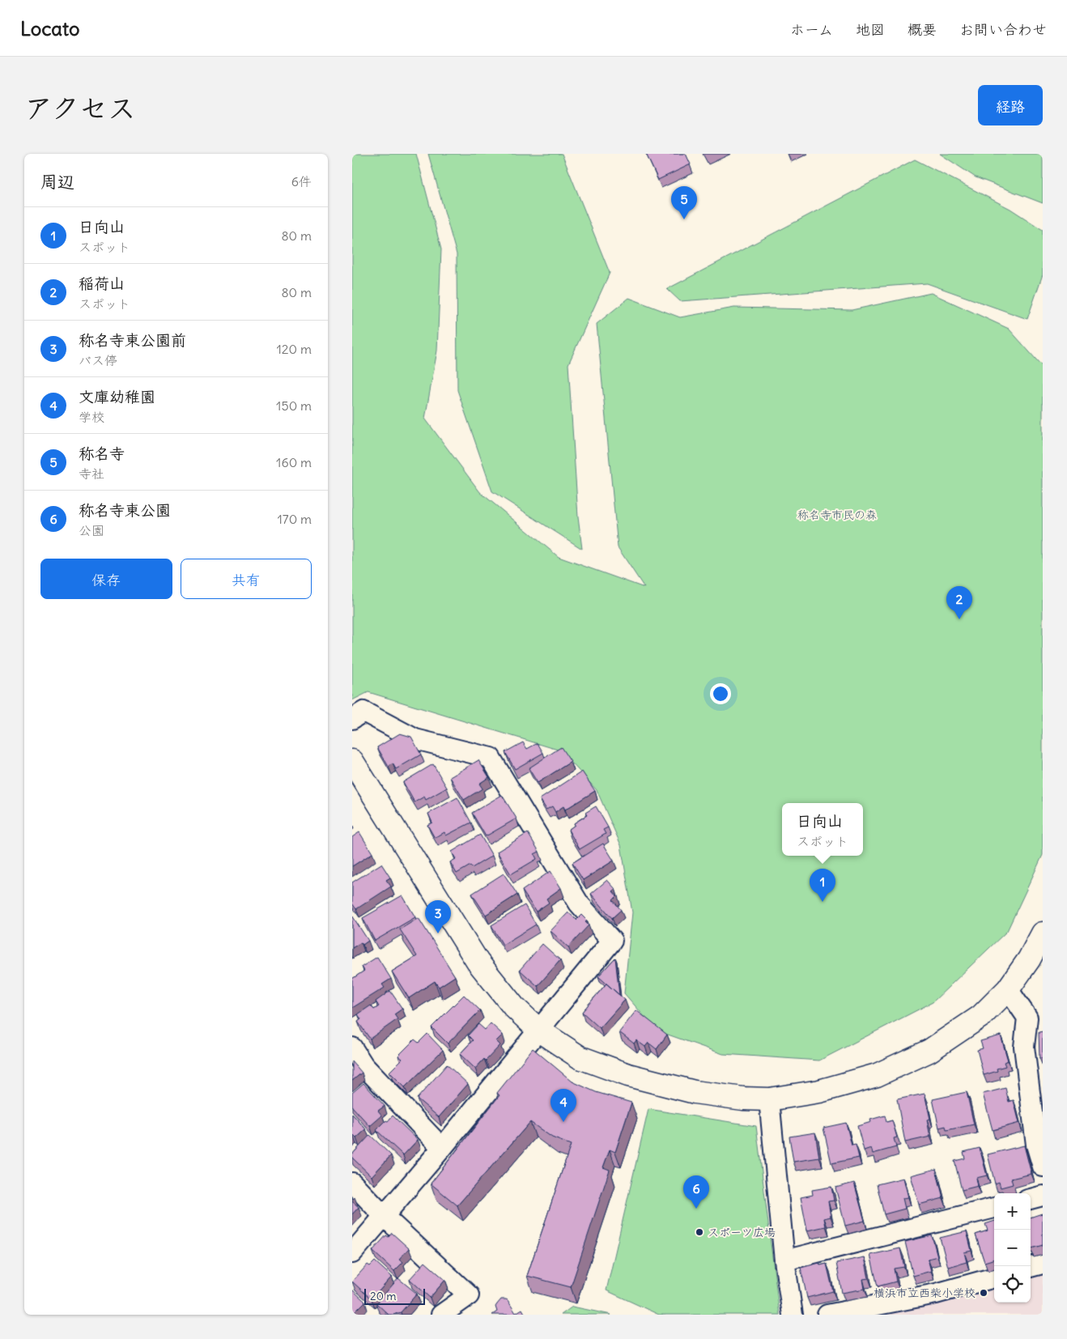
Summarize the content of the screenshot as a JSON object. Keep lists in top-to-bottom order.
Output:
{
  "parks": ["称名寺市民の森"],
  "places": ["スポーツ広場", "横浜市立西柴小学校"],
  "scale_bar": "20 m",
  "page": {
    "header": "Locato",
    "nav": [
      "ホーム",
      "地図",
      "概要",
      "お問い合わせ"
    ],
    "title": "アクセス",
    "buttons": [
      "経路",
      ["保存", "共有"]
    ],
    "heading": ["周辺", "6件"],
    "pins": [
      "5",
      "2",
      "1",
      "3",
      "4",
      "6"
    ],
    "list": [
      {
        "mark": "1",
        "name": "日向山",
        "note": "スポット",
        "value": "80 m"
      },
      {
        "mark": "2",
        "name": "稲荷山",
        "note": "スポット",
        "value": "80 m"
      },
      {
        "mark": "3",
        "name": "称名寺東公園前",
        "note": "バス停",
        "value": "120 m"
      },
      {
        "mark": "4",
        "name": "文庫幼稚園",
        "note": "学校",
        "value": "150 m"
      },
      {
        "mark": "5",
        "name": "称名寺",
        "note": "寺社",
        "value": "160 m"
      },
      {
        "mark": "6",
        "name": "称名寺東公園",
        "note": "公園",
        "value": "170 m"
      }
    ],
    "popup": ["日向山", "スポット"],
    "map_buttons": ["+", "−"],
    "scale": "20 m"
  }
}
